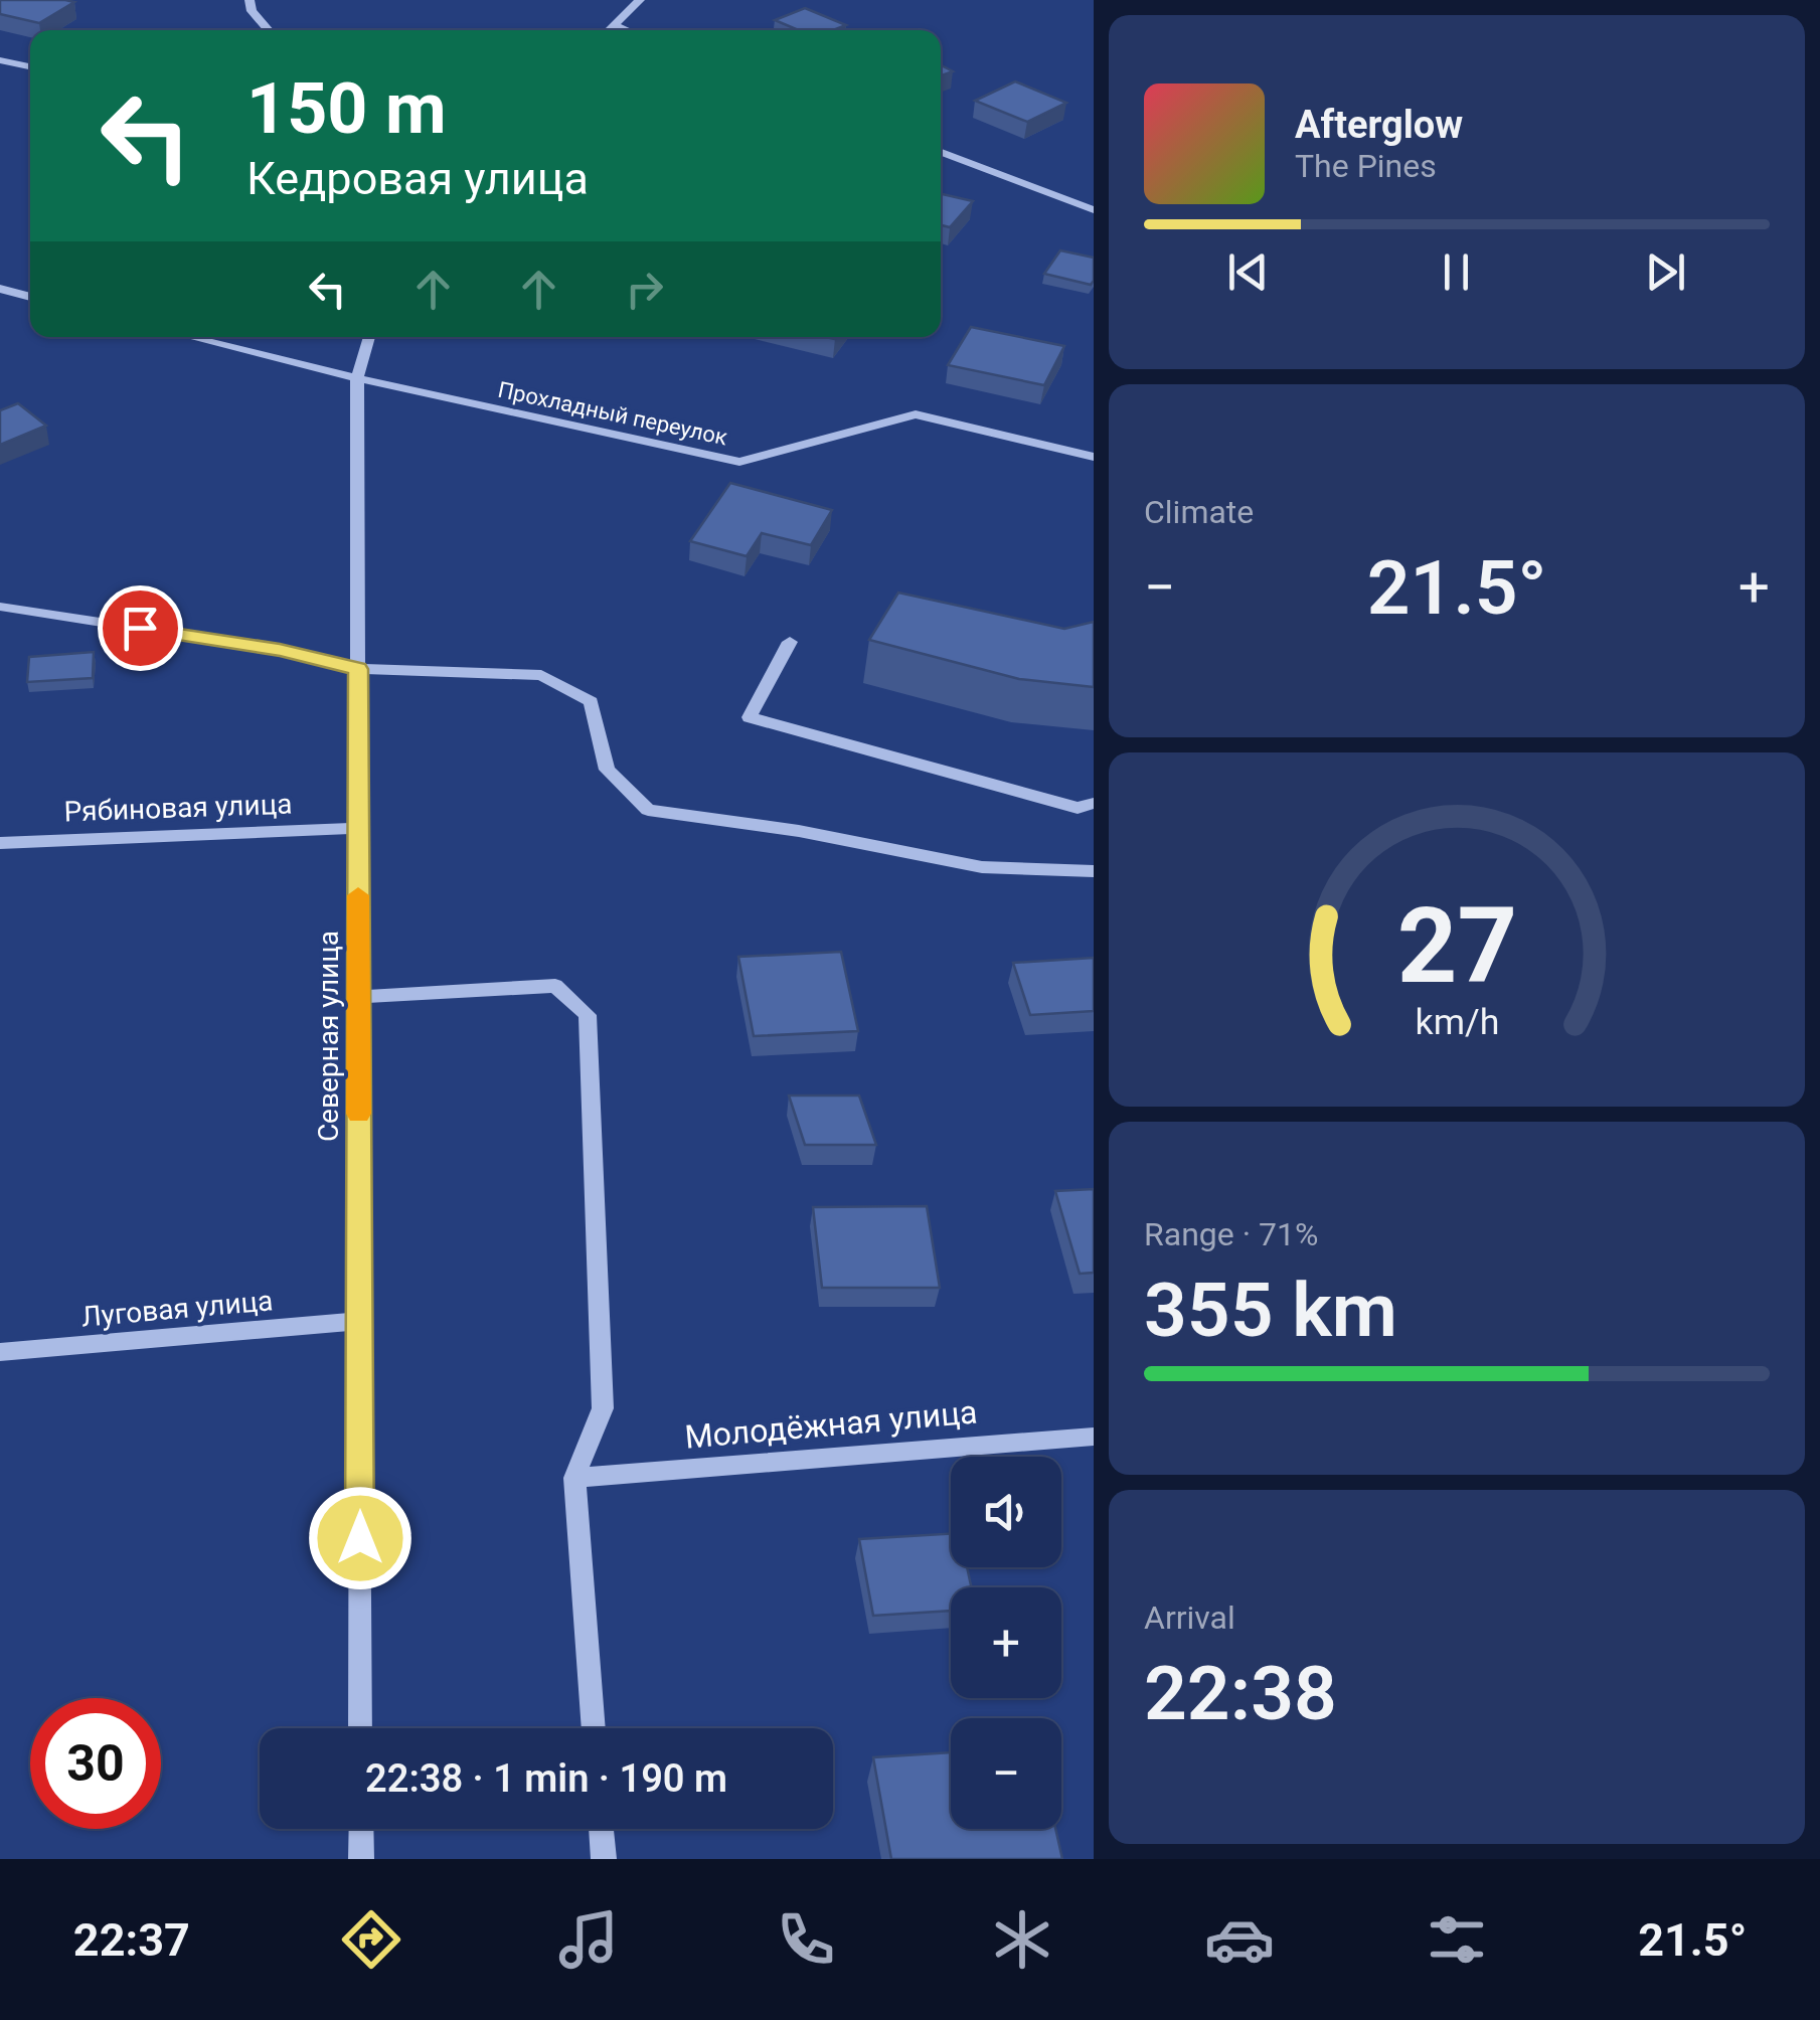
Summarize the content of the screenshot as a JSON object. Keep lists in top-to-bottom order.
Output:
{
  "streets": {
    "street": [
      "Прохладный переулок",
      "Рябиновая улица",
      "Северная улица",
      "Луговая улица",
      "Молодёжная улица"
    ]
  },
  "crossings": [
    ["Прохладный переулок", "Северная улица"],
    ["Рябиновая улица", "Северная улица"],
    ["Северная улица", "Луговая улица"]
  ],
  "page": {
    "turn": ["150 m", "Кедровая улица"],
    "song": ["Afterglow", "The Pines"],
    "tile": [
      "Climate",
      ["Range · 71%", "355 km"],
      ["Arrival", "22:38"]
    ],
    "heat": ["−", "21.5°", "+"],
    "map_buttons": ["+", "−"],
    "limit": "30",
    "trip": "22:38 · 1 min · 190 m",
    "tabs": ["22:37", "21.5°"],
    "gauge": ["27", "km/h"]
  }
}
